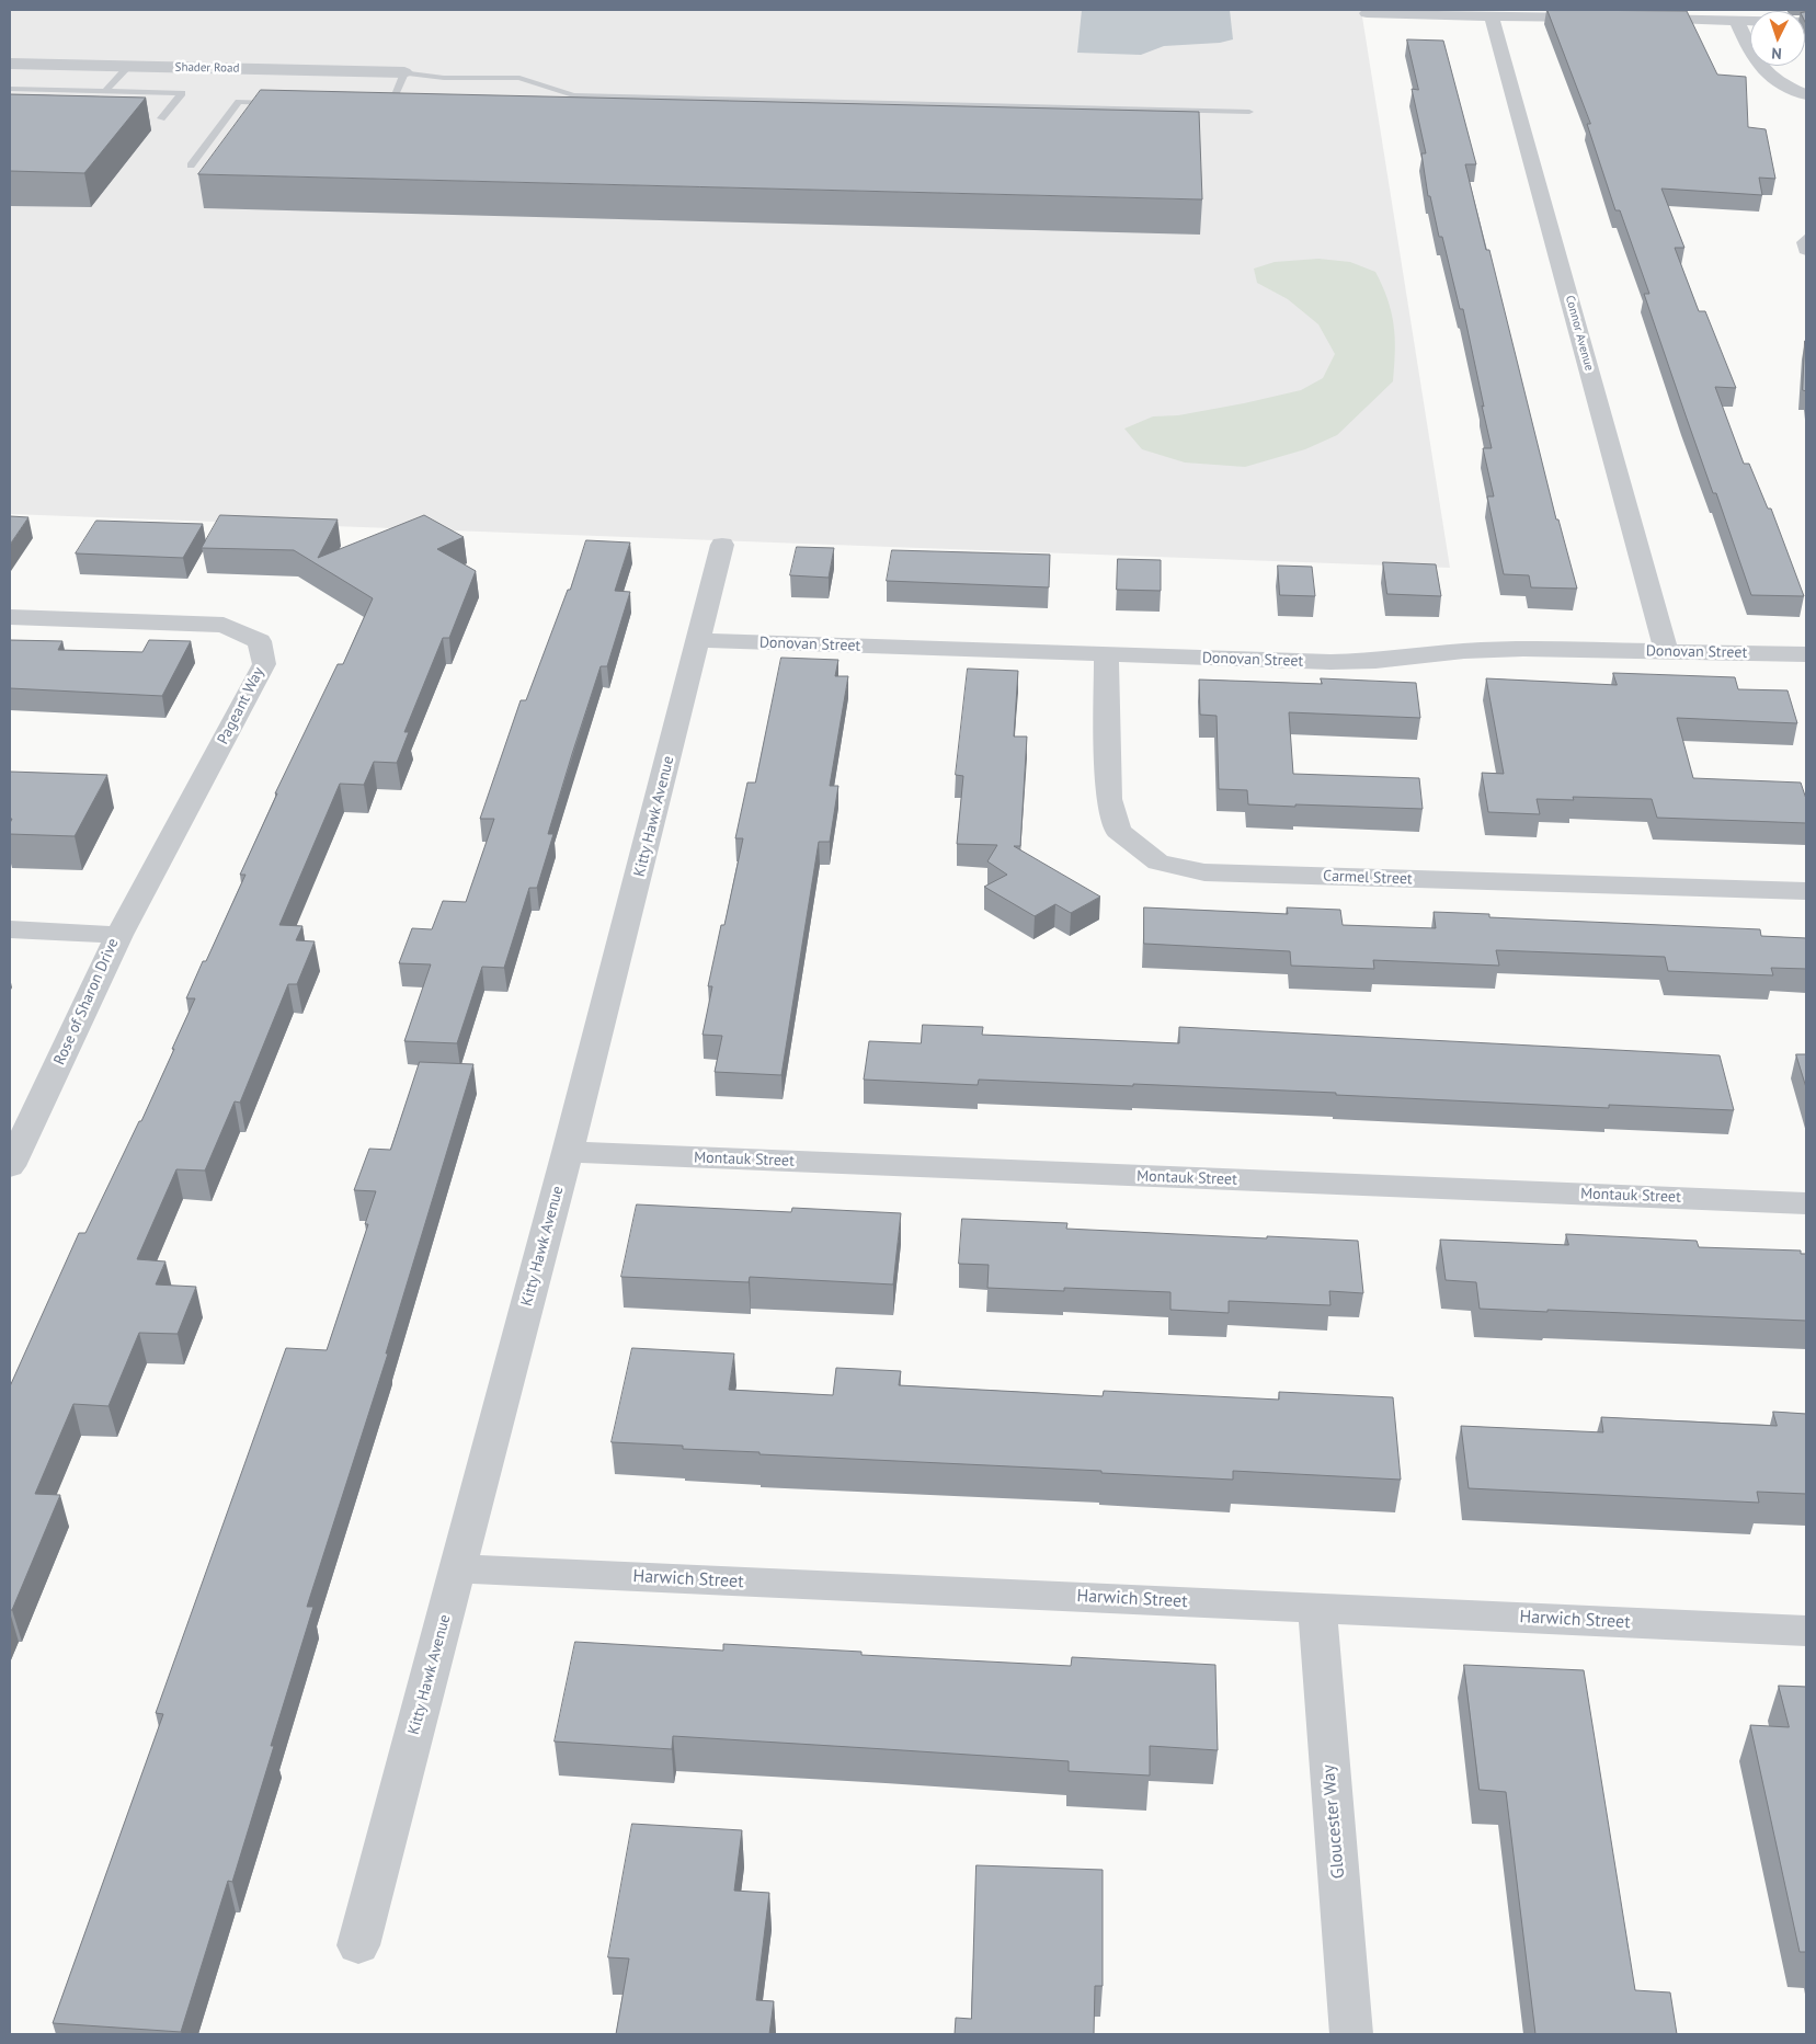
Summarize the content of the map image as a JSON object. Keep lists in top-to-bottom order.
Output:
{
  "streets": {
    "street": [
      "Shader Road",
      "Connor Avenue",
      "Donovan Street",
      "Pageant Way",
      "Kitty Hawk Avenue",
      "Carmel Street",
      "Rose of Sharon Drive",
      "Montauk Street",
      "Harwich Street",
      "Gloucester Way"
    ]
  },
  "crossings": [
    ["Connor Avenue", "Donovan Street"],
    ["Donovan Street", "Kitty Hawk Avenue"],
    ["Donovan Street", "Carmel Street"],
    ["Pageant Way", "Rose of Sharon Drive"],
    ["Kitty Hawk Avenue", "Montauk Street"],
    ["Kitty Hawk Avenue", "Harwich Street"],
    ["Harwich Street", "Gloucester Way"]
  ],
  "north": "bottom"
}
